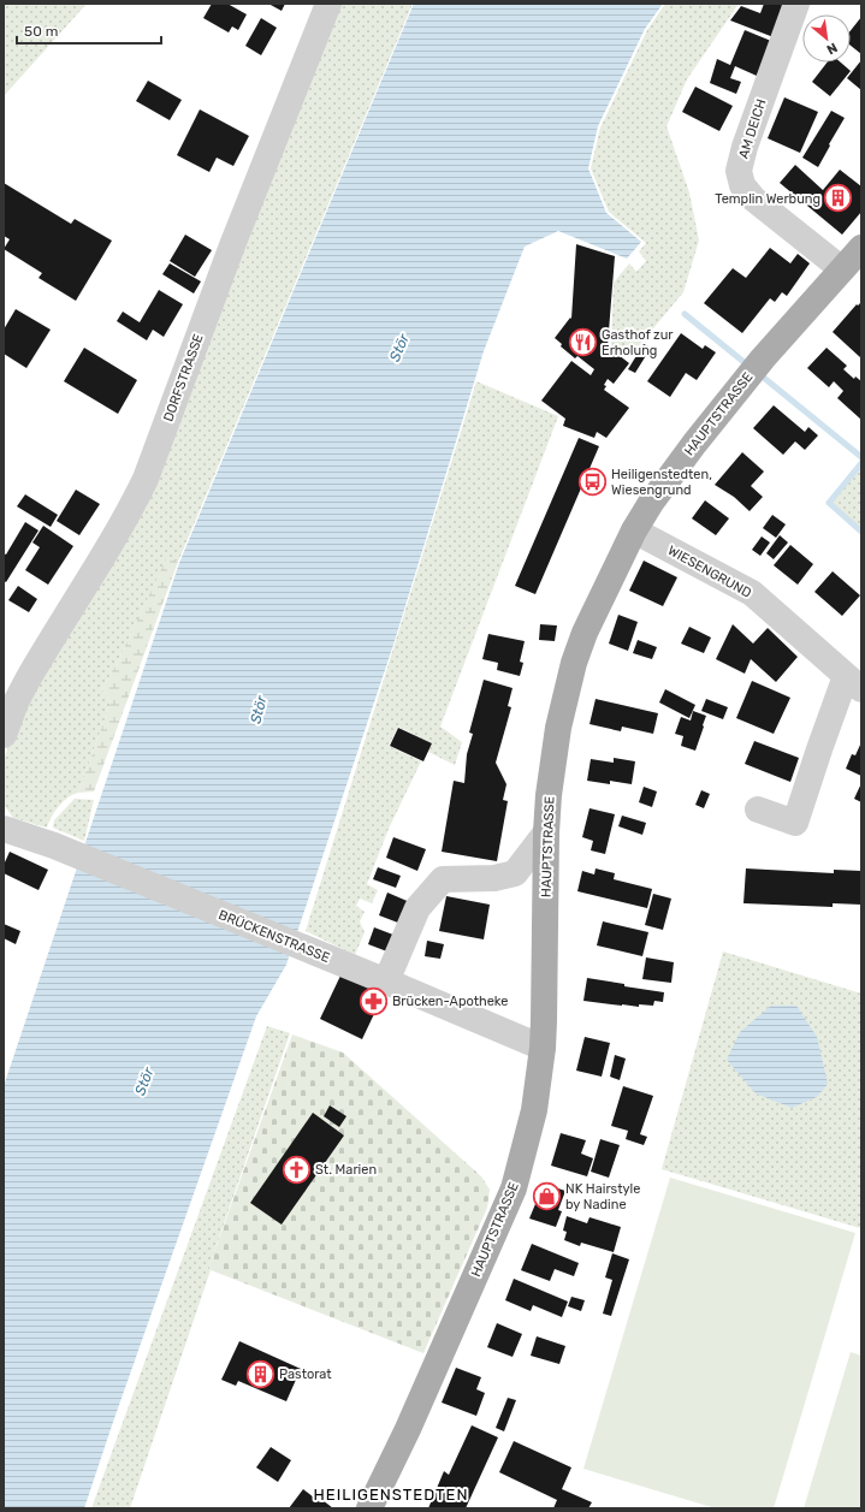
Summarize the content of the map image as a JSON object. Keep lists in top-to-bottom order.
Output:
{
  "streets": {
    "main road": ["HAUPTSTRASSE"],
    "street": [
      "AM DEICH",
      "DORFSTRASSE",
      "WIESENGRUND",
      "BRÜCKENSTRASSE"
    ]
  },
  "crossings": [
    ["AM DEICH", "HAUPTSTRASSE"],
    ["HAUPTSTRASSE", "WIESENGRUND"],
    ["HAUPTSTRASSE", "BRÜCKENSTRASSE"]
  ],
  "districts": ["HEILIGENSTEDTEN"],
  "water": ["Stör"],
  "places": {
    "building": ["Templin Werbung", "Pastorat"],
    "restaurant": ["Gasthof zur Erholung"],
    "bus stop": ["Heiligenstedten, Wiesengrund"],
    "pharmacy": ["Brücken-Apotheke"],
    "church": ["St. Marien"],
    "shop": ["NK Hairstyle by Nadine"]
  },
  "scale_bar": "50 m",
  "north": "bottom right"
}
